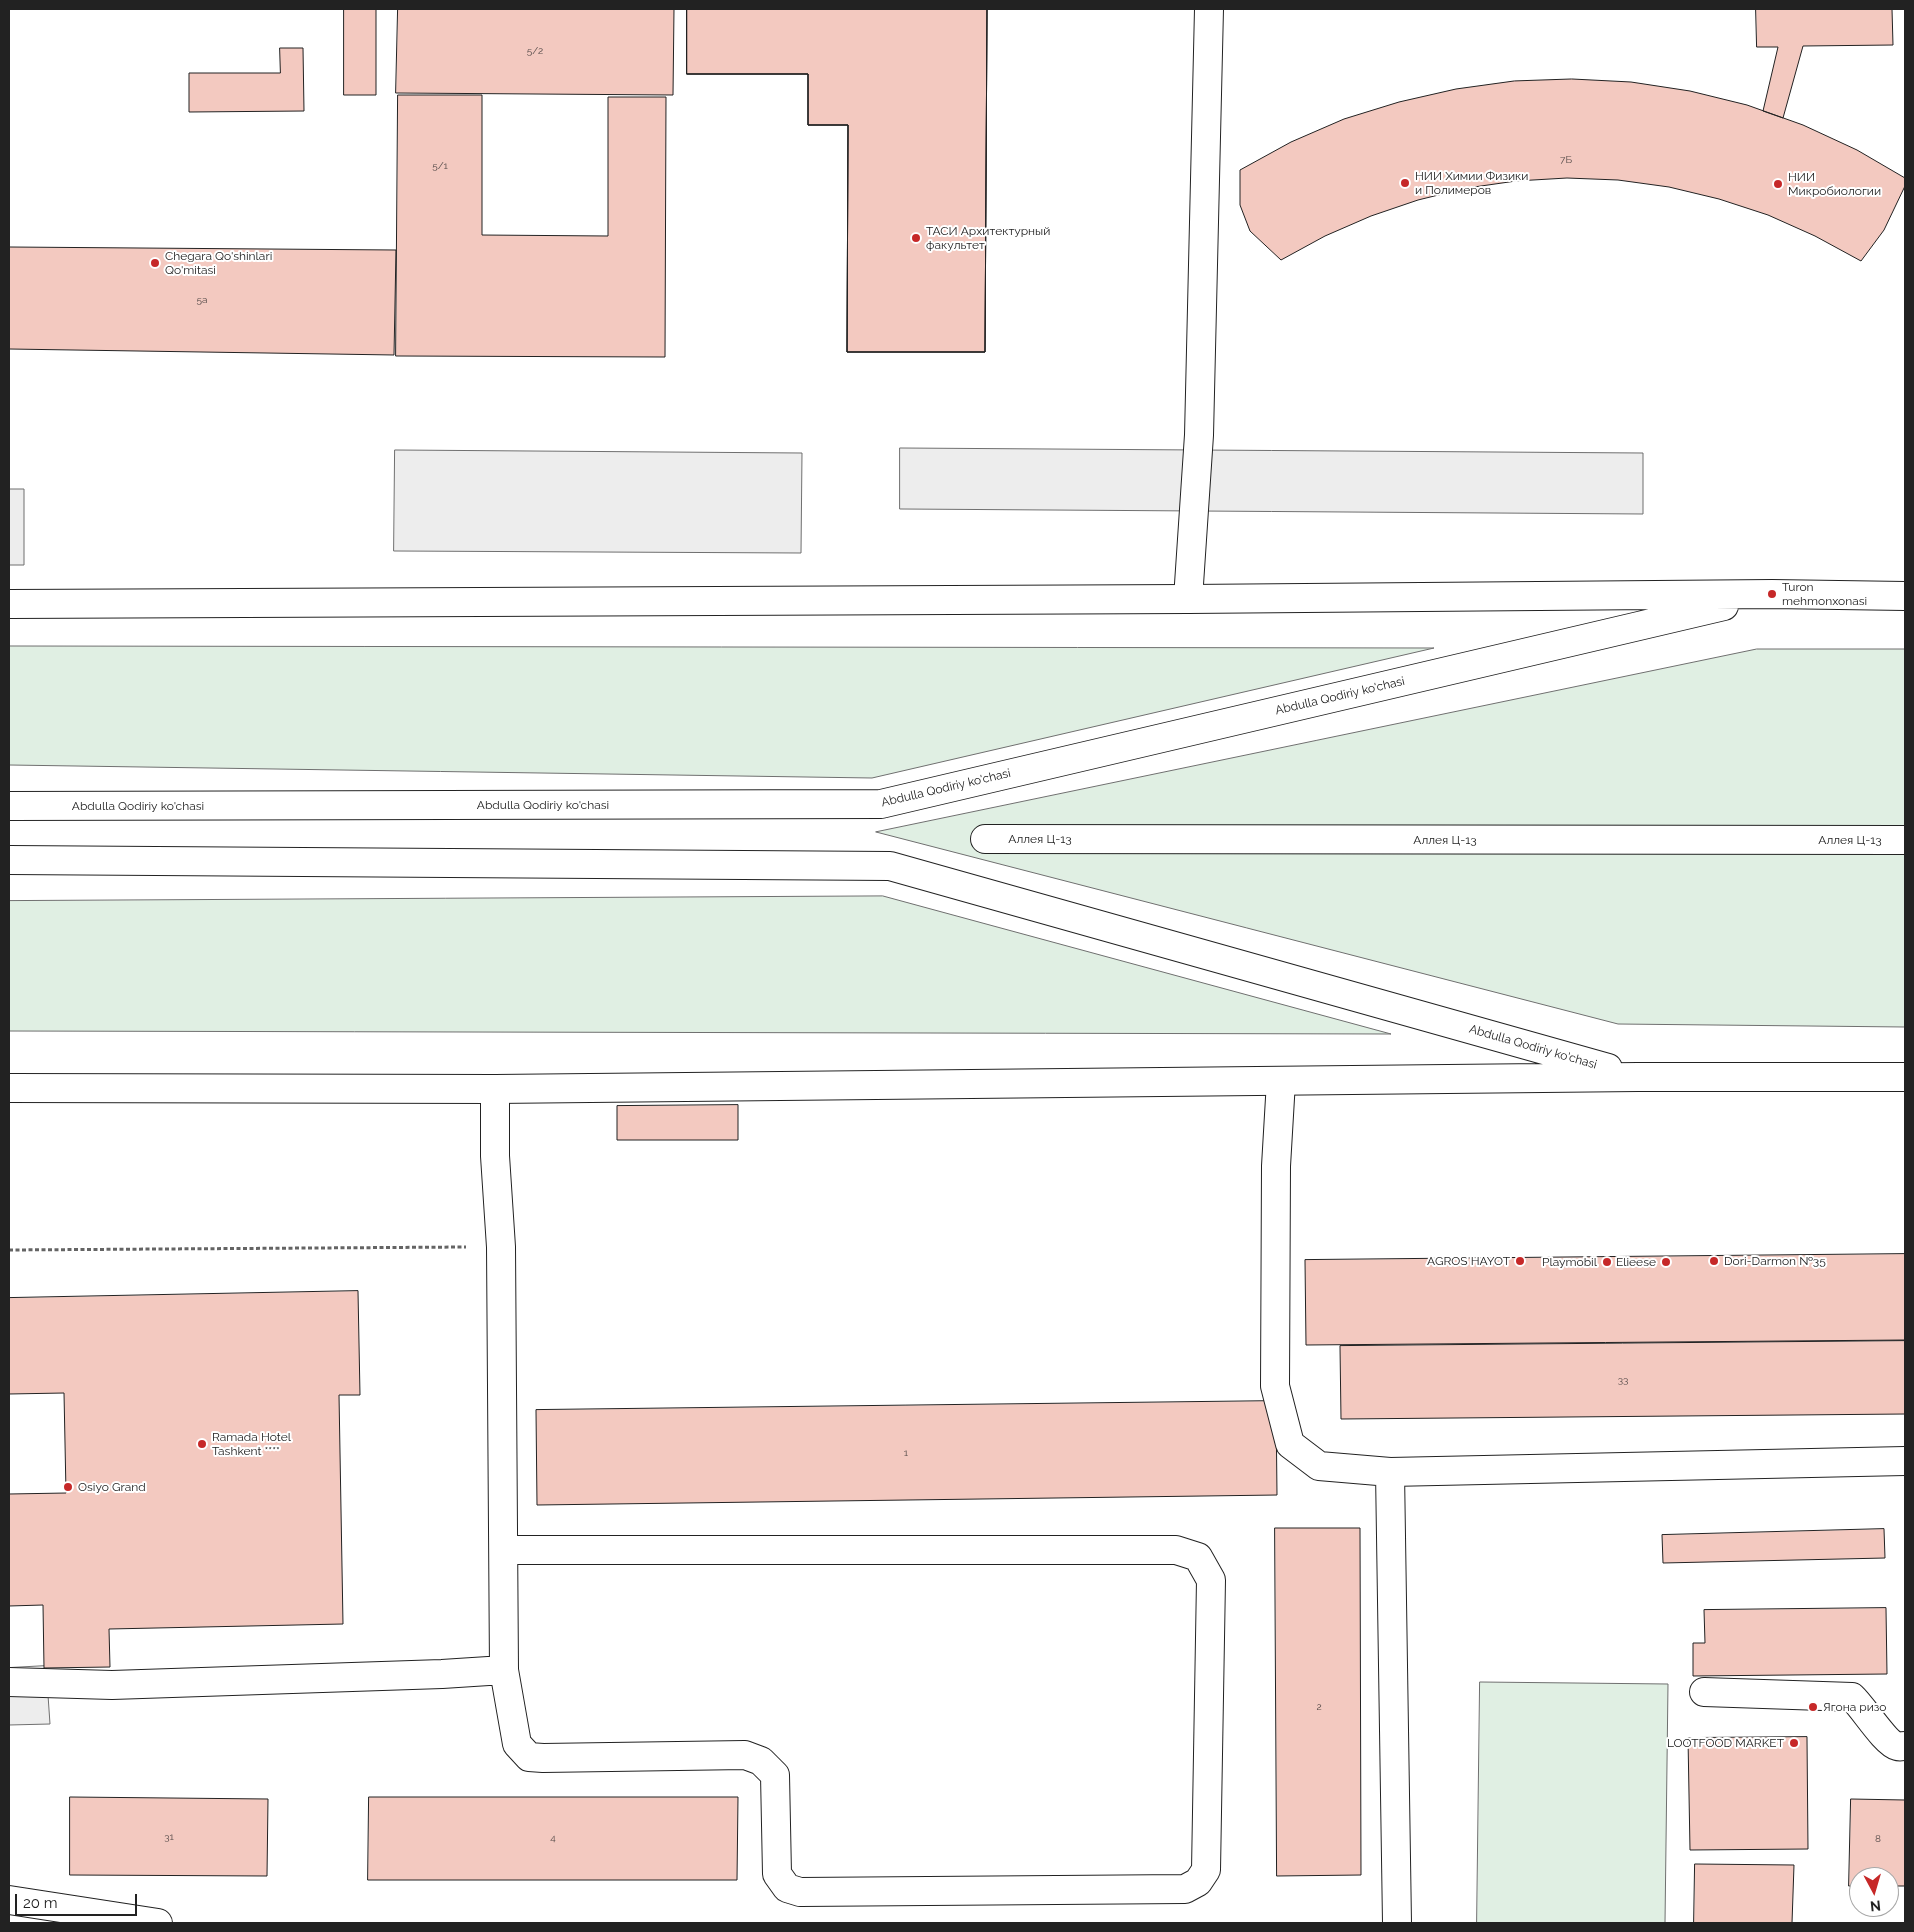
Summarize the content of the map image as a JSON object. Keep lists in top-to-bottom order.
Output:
{
  "streets": {
    "main road": ["Abdulla Qodiriy ko'chasi", "Аллея Ц-13"]
  },
  "places": [
    "НИИ Химии Физики и Полимеров",
    "НИИ Микробиологии",
    "ТАСИ Архитектурный факультет",
    "Chegara Qo'shinlari Qo'mitasi",
    "Turon mehmonxonasi",
    "AGROS HAYOT",
    "Dori-Darmon №35",
    "Playmobil",
    "Elieese",
    "Ramada Hotel Tashkent ****",
    "Osiyo Grand",
    "Ягона ризо",
    "LOOTFOOD MARKET"
  ],
  "house_numbers": [
    "5/2",
    "7Б",
    "5/1",
    "5a",
    "33",
    "1",
    "2",
    "31",
    "4",
    "8"
  ],
  "scale_bar": "20 m",
  "north": "bottom"
}
